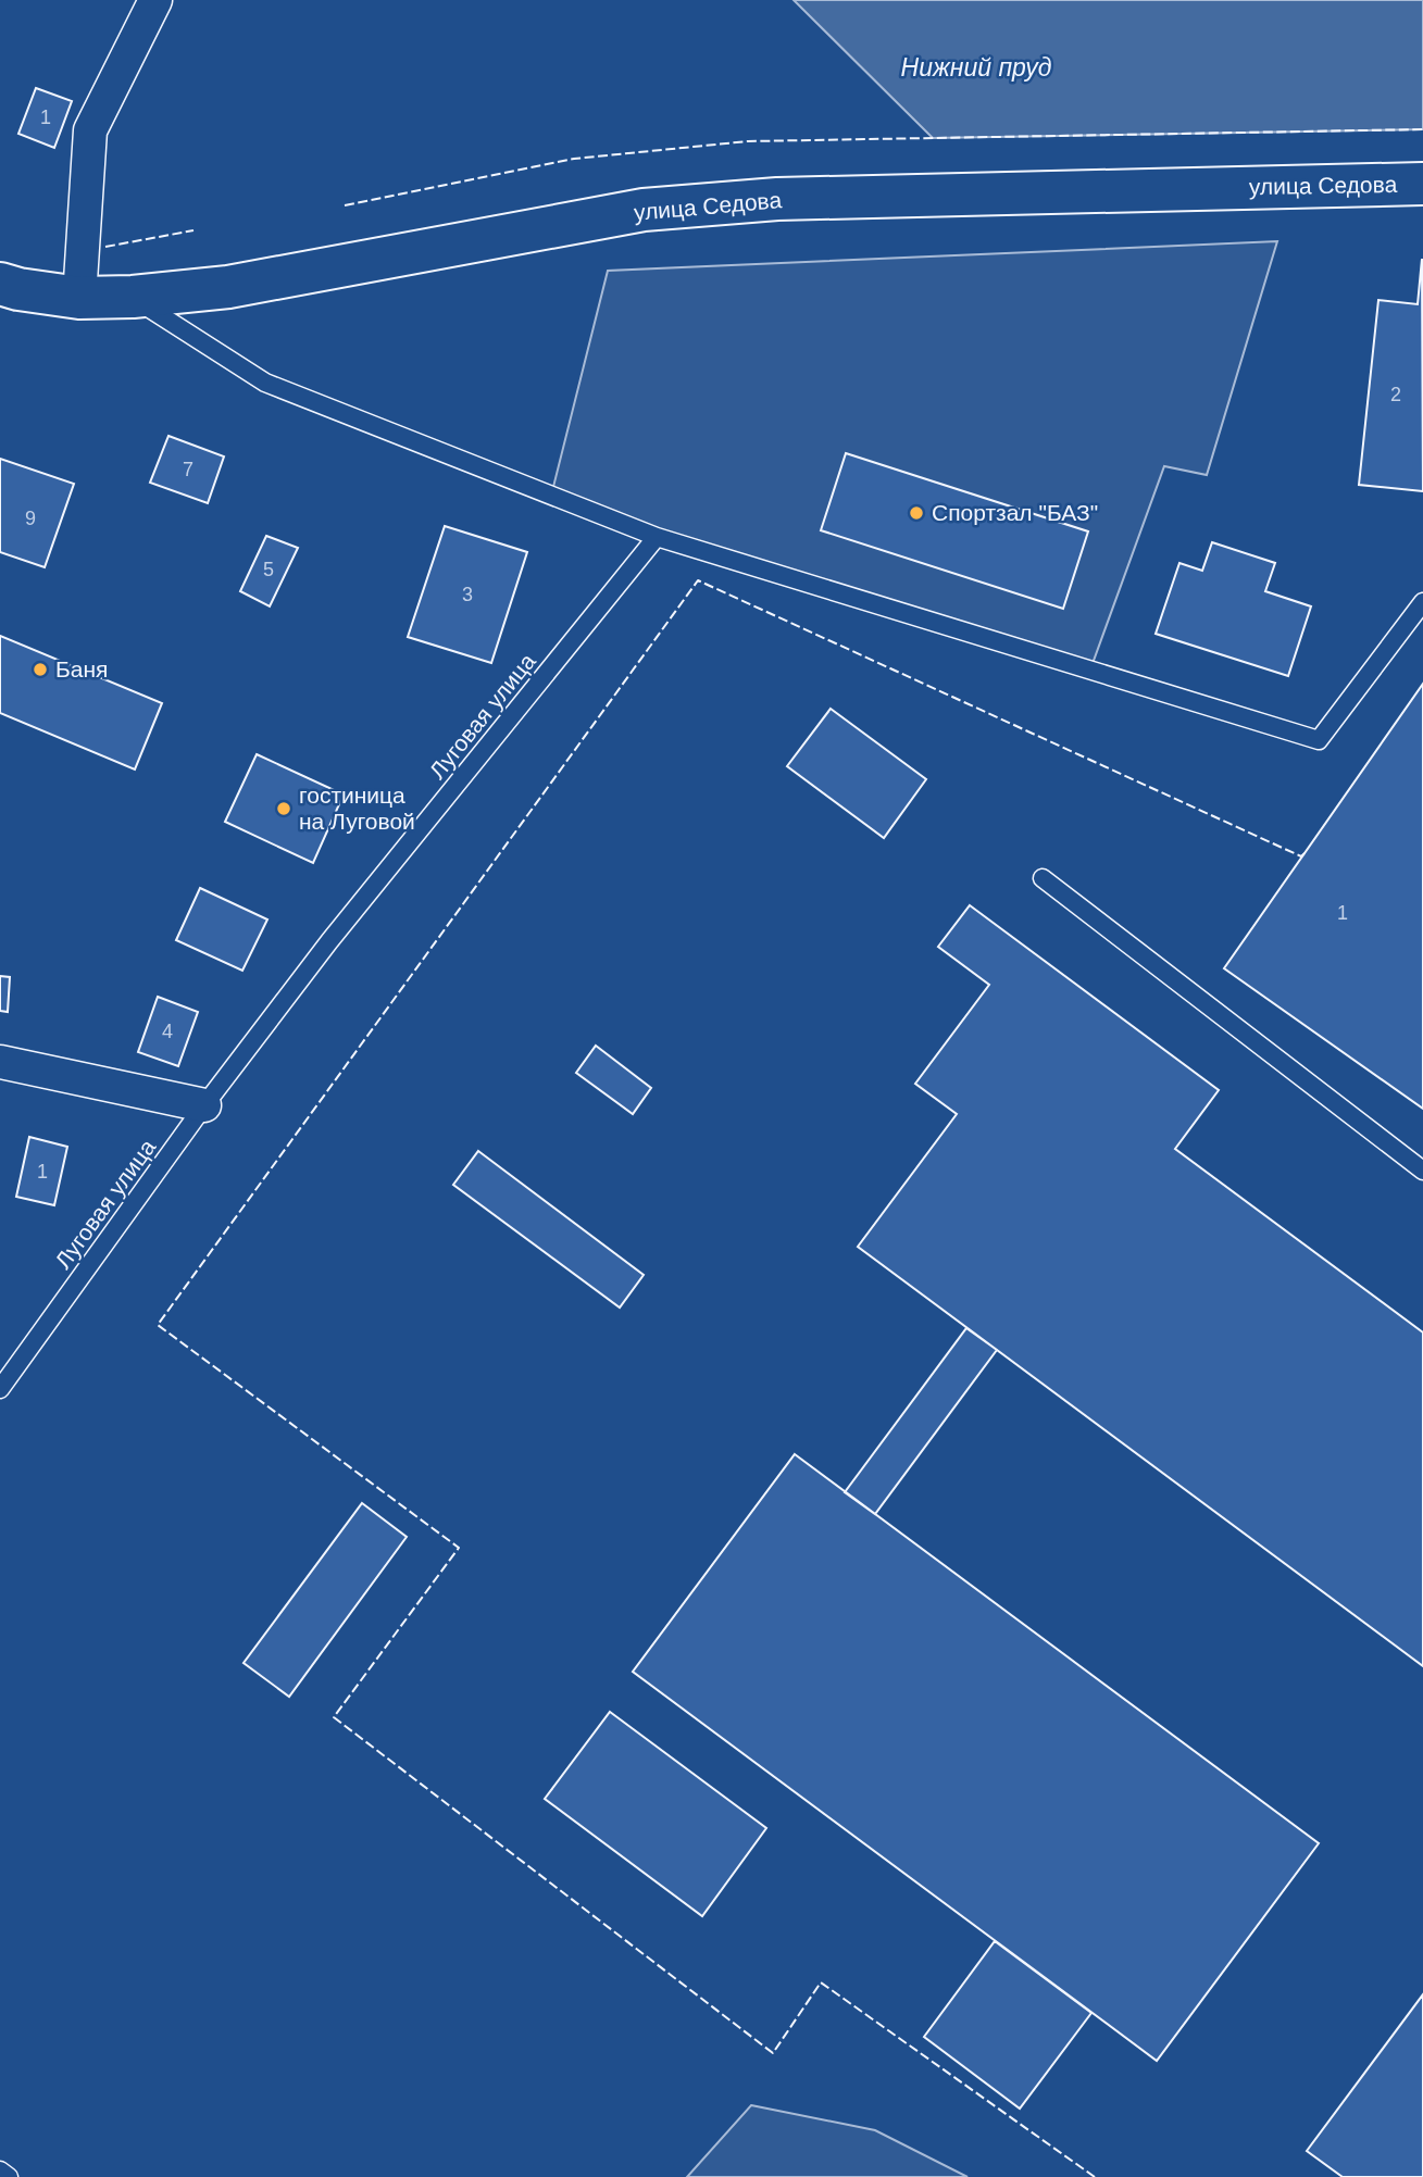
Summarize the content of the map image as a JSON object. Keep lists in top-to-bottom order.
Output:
{
  "streets": {
    "main road": ["улица Седова"],
    "lane": ["Луговая улица"]
  },
  "water": ["Нижний пруд"],
  "places": ["Спортзал \"БАЗ\"", "Баня", "гостиница на Луговой"],
  "house_numbers": [
    "1",
    "2",
    "7",
    "9",
    "5",
    "3",
    "1",
    "4",
    "1"
  ]
}
